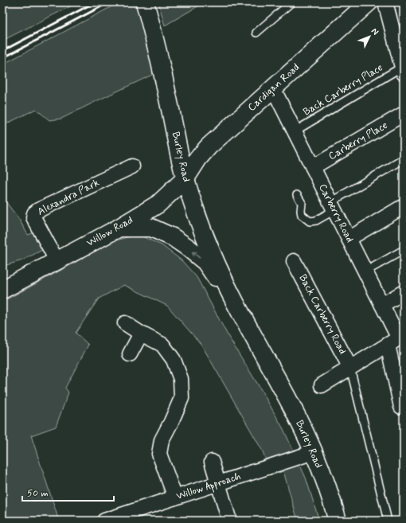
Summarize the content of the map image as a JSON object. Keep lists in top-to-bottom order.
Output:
{
  "streets": {
    "street": [
      "Cardigan Road",
      "Carberry Place",
      "Burley Road",
      "Alexandra Park",
      "Carberry Road",
      "Willow Road",
      "Back Carberry Road",
      "Willow Approach"
    ],
    "lane": ["Back Carberry Place"]
  },
  "crossings": [
    ["Cardigan Road", "Burley Road"],
    ["Cardigan Road", "Carberry Road"],
    ["Cardigan Road", "Willow Road"],
    ["Back Carberry Place", "Carberry Road"],
    ["Carberry Place", "Carberry Road"],
    ["Burley Road", "Willow Road"],
    ["Burley Road", "Willow Approach"],
    ["Alexandra Park", "Willow Road"]
  ],
  "scale_bar": "50 m",
  "north": "top right"
}
